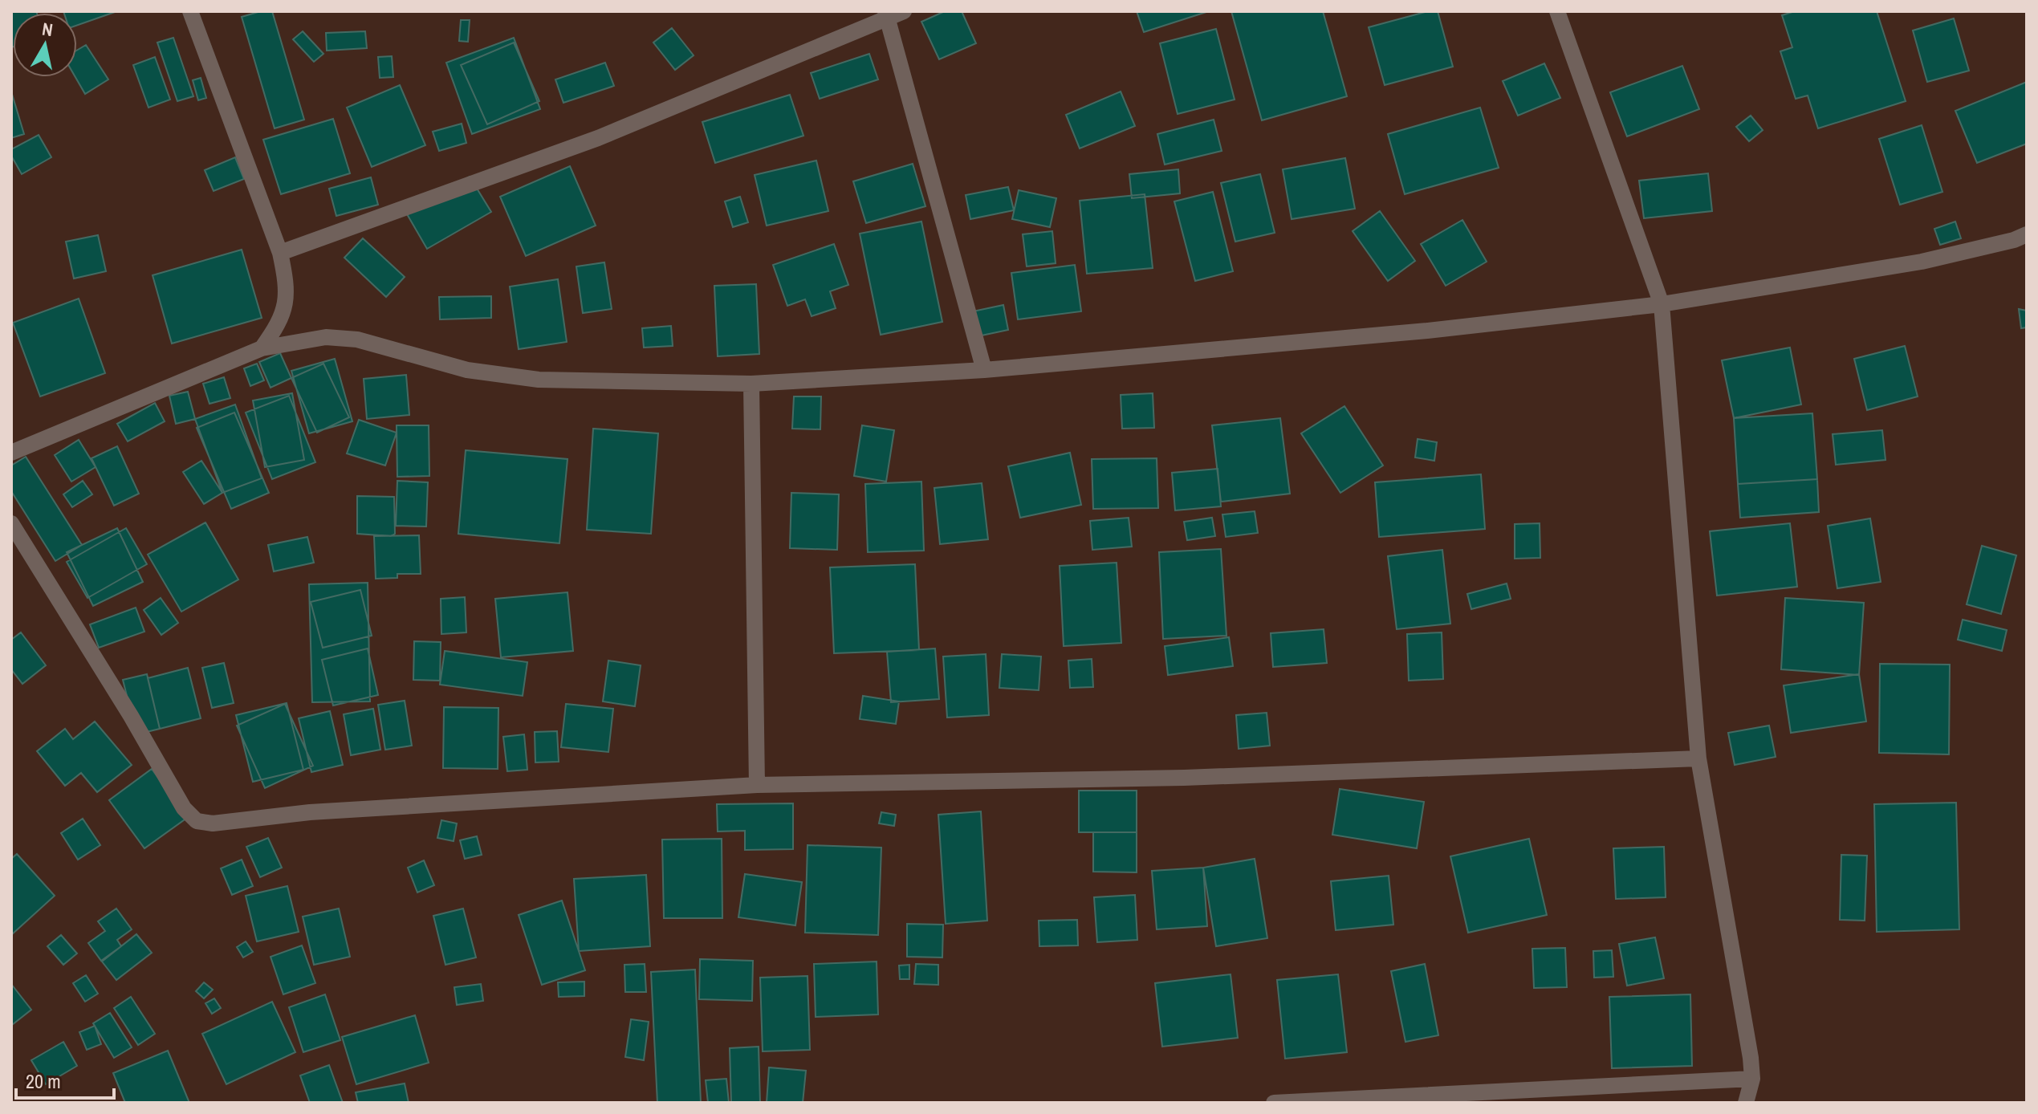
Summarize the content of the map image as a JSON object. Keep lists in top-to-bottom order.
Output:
{
  "scale_bar": "20 m",
  "north": "top"
}
